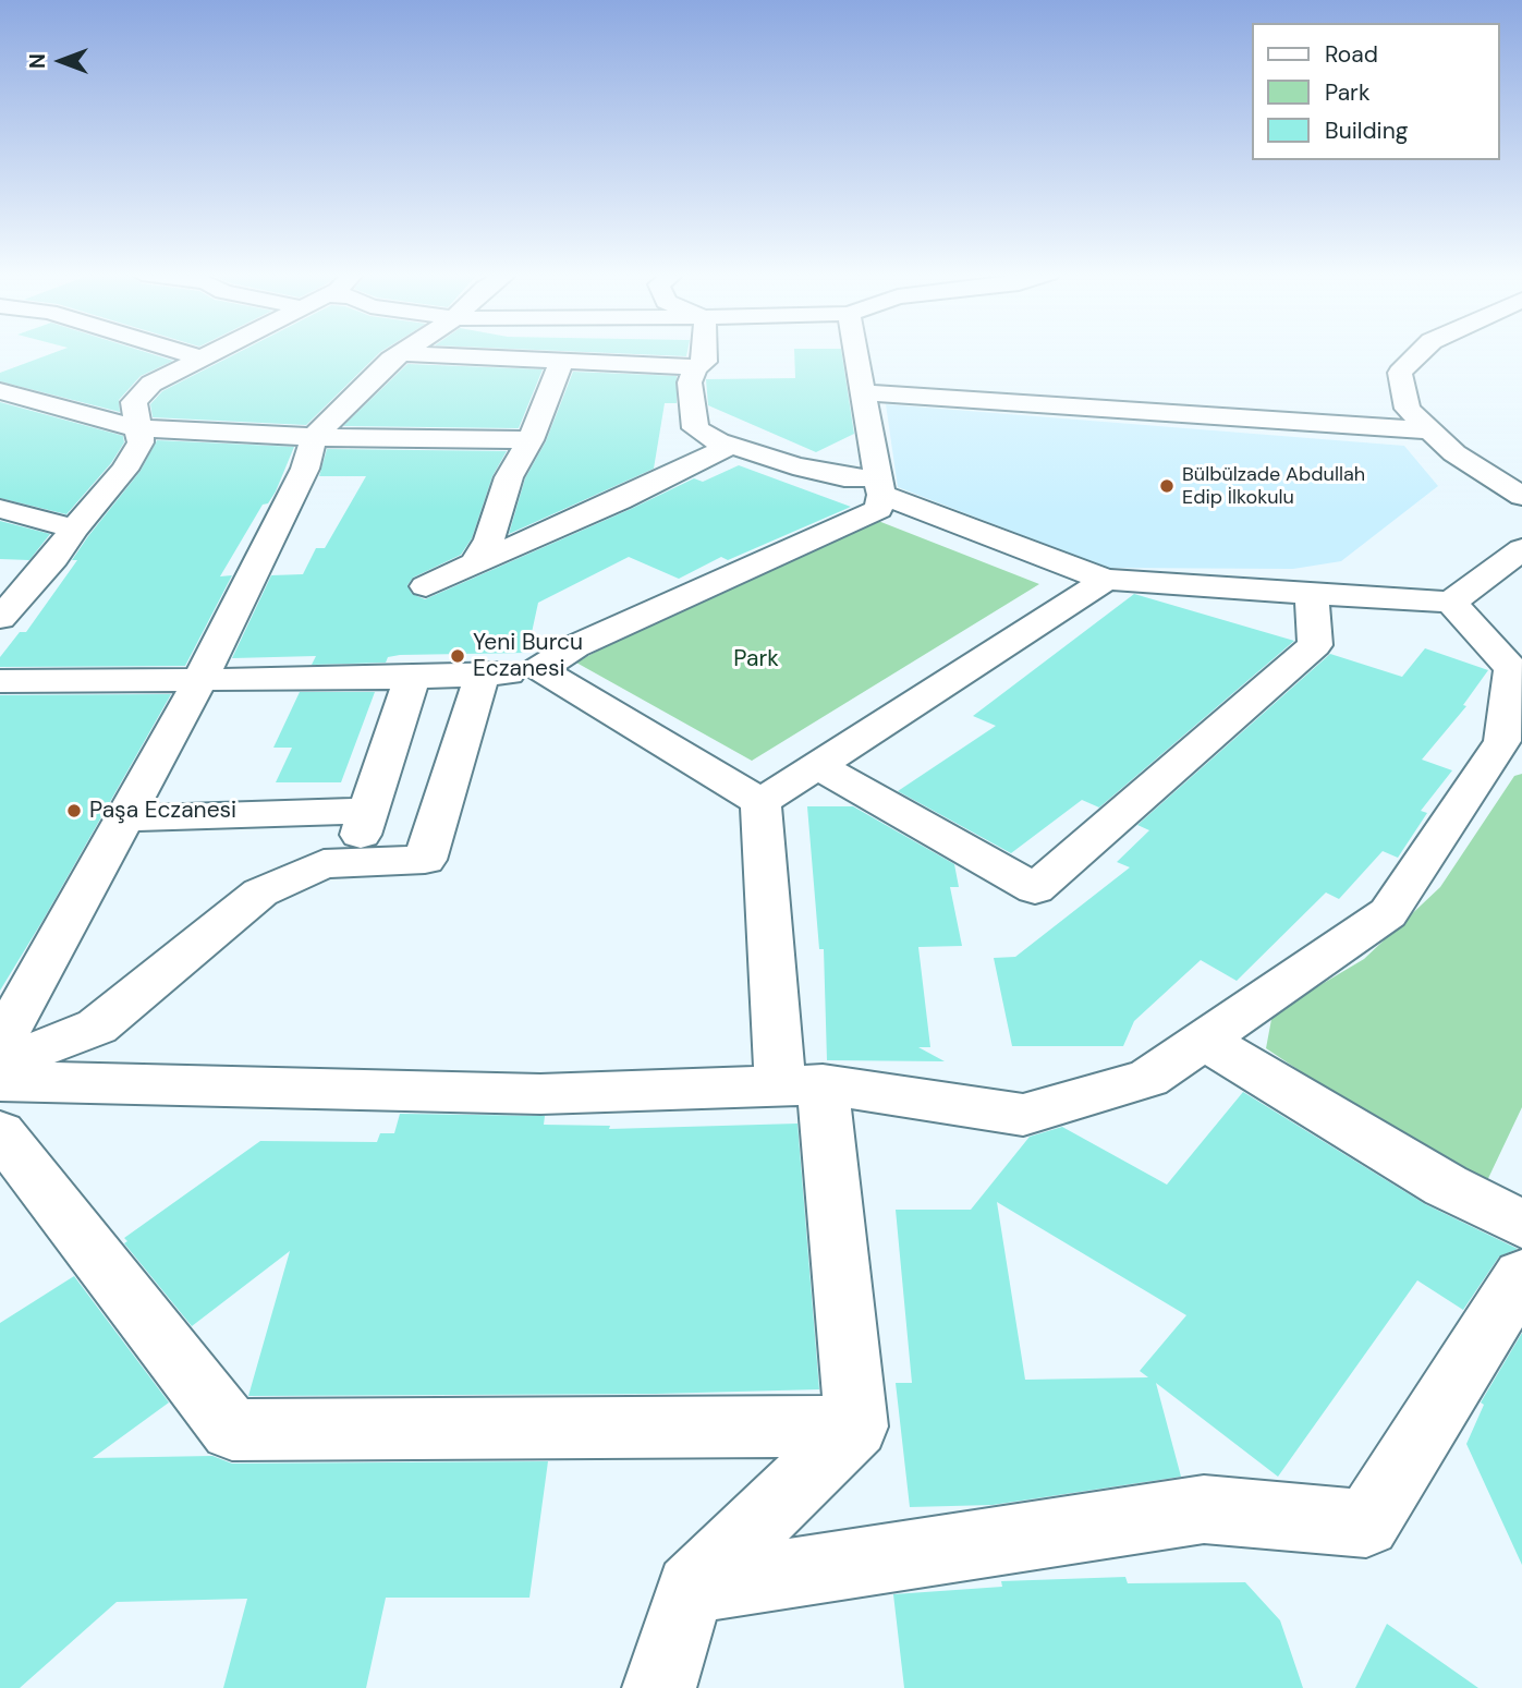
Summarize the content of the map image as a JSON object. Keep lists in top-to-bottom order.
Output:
{
  "parks": ["Park"],
  "places": ["Bülbülzade Abdullah Edip İlkokulu", "Yeni Burcu Eczanesi", "Paşa Eczanesi"],
  "legend": ["Road", "Park", "Building"],
  "north": "left"
}
